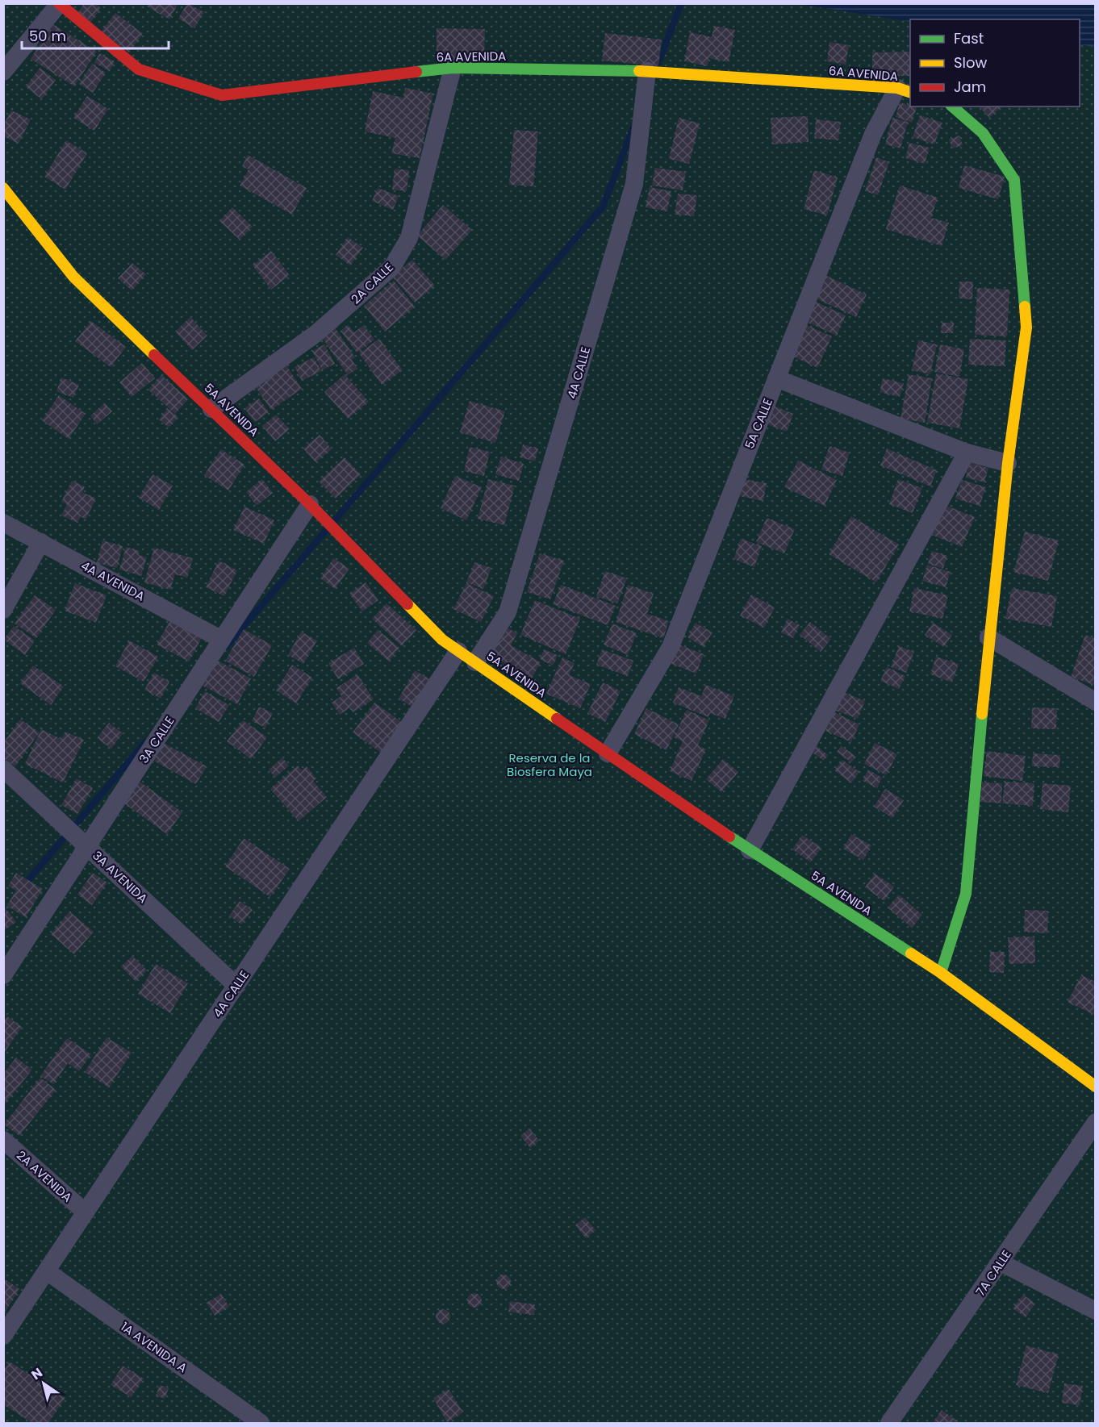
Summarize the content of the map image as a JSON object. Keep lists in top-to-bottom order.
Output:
{
  "streets": {
    "street": [
      "6A AVENIDA",
      "2A CALLE",
      "4A CALLE",
      "5A AVENIDA",
      "5A CALLE",
      "4A AVENIDA",
      "3A CALLE",
      "3A AVENIDA",
      "2A AVENIDA",
      "7A CALLE",
      "1A AVENIDA A"
    ]
  },
  "crossings": [
    ["6A AVENIDA", "2A CALLE"],
    ["6A AVENIDA", "4A CALLE"],
    ["6A AVENIDA", "5A CALLE"],
    ["2A CALLE", "5A AVENIDA"],
    ["4A CALLE", "5A AVENIDA"],
    ["4A CALLE", "3A AVENIDA"],
    ["4A CALLE", "2A AVENIDA"],
    ["4A CALLE", "1A AVENIDA A"],
    ["5A AVENIDA", "5A CALLE"],
    ["5A AVENIDA", "3A CALLE"],
    ["4A AVENIDA", "3A CALLE"],
    ["3A CALLE", "3A AVENIDA"]
  ],
  "parks": ["Reserva de la Biosfera Maya"],
  "legend": ["Fast", "Slow", "Jam"],
  "scale_bar": "50 m",
  "north": "top left"
}
